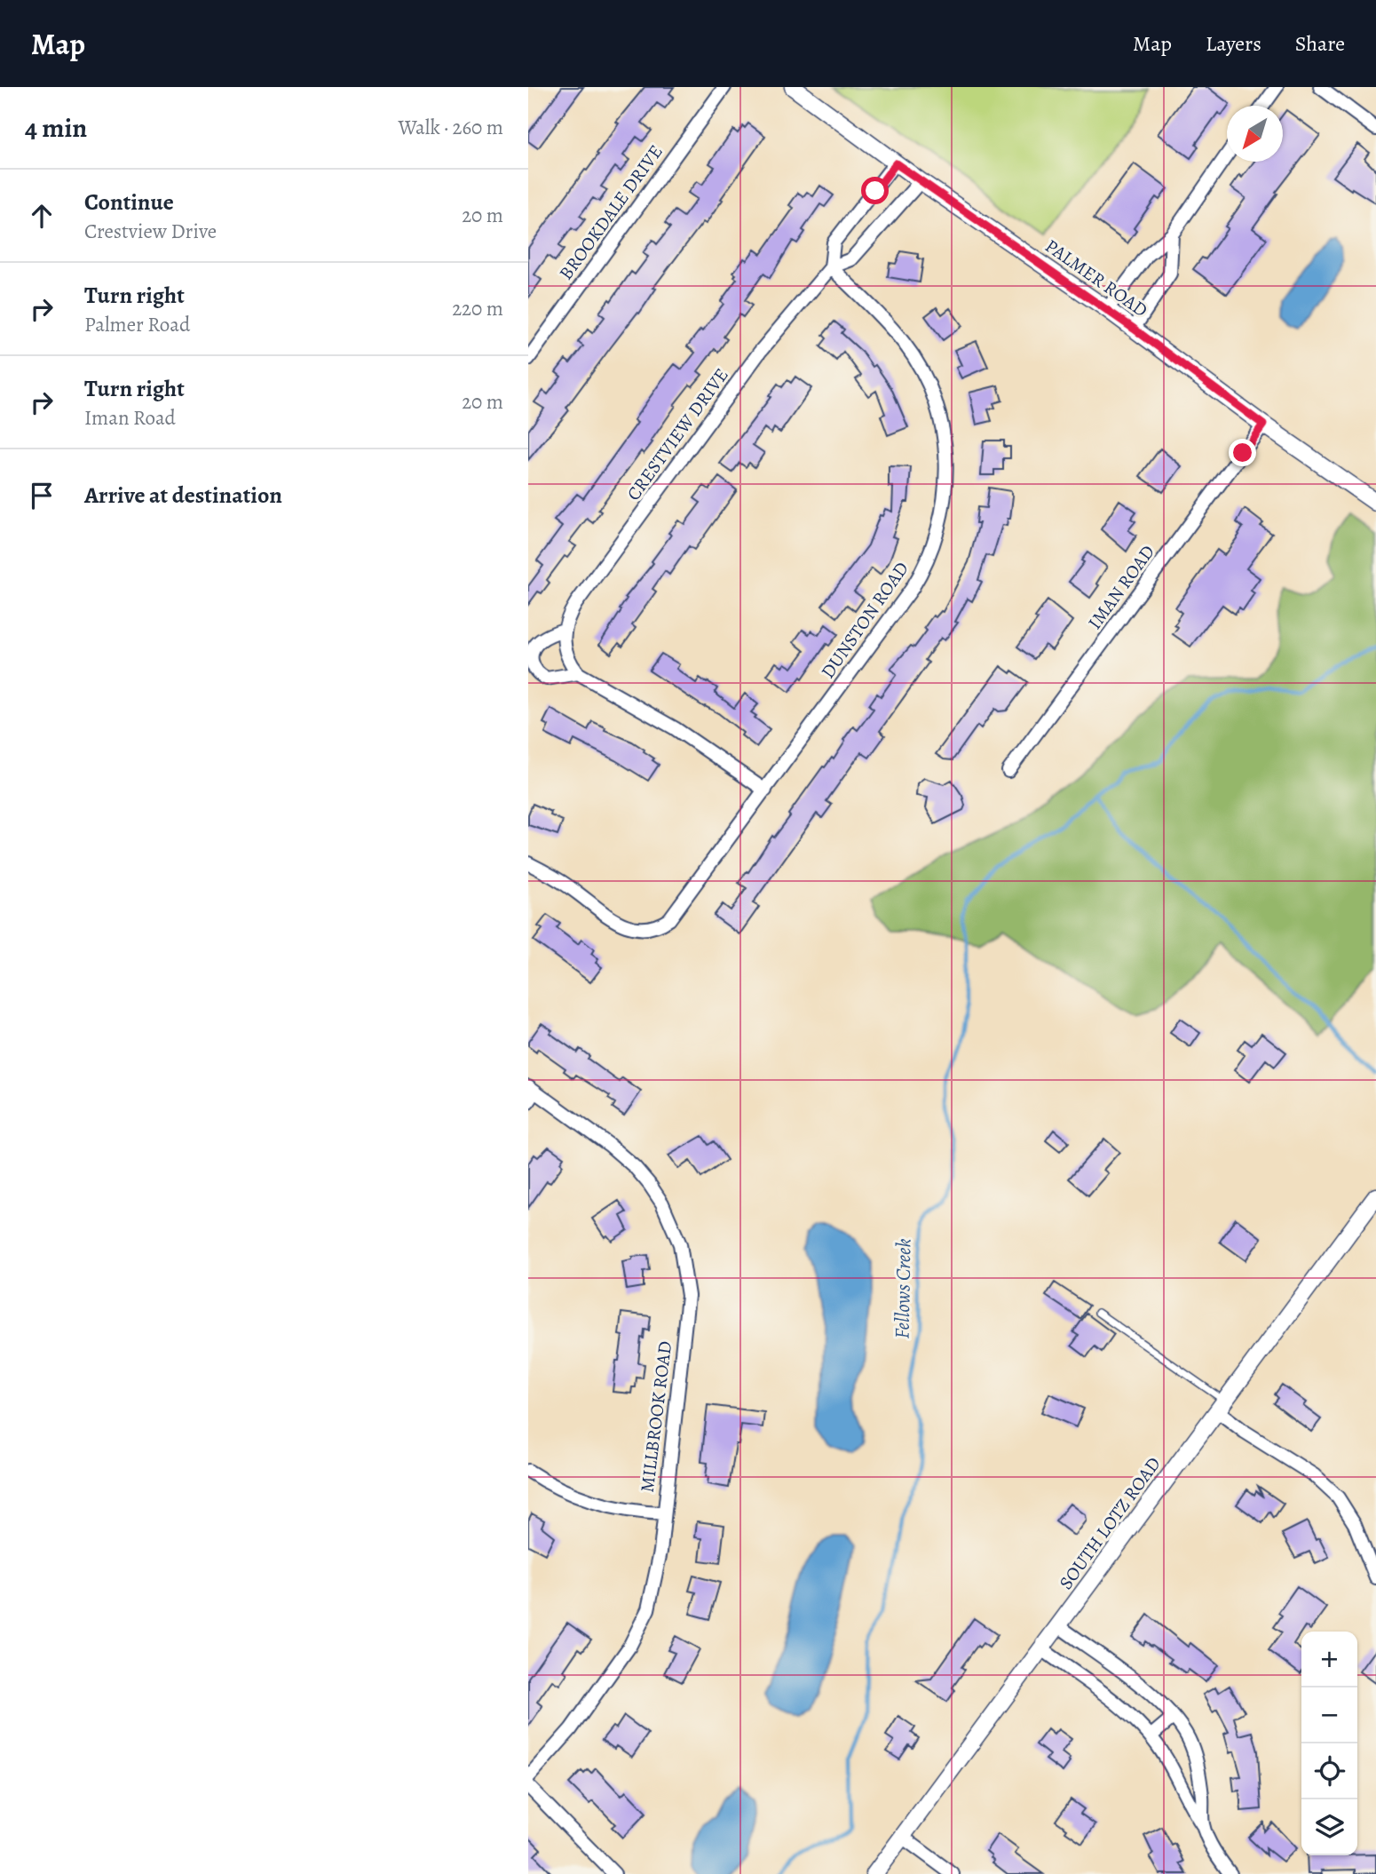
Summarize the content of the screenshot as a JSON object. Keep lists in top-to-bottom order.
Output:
{
  "streets": {
    "street": [
      "BROOKDALE DRIVE",
      "PALMER ROAD",
      "CRESTVIEW DRIVE",
      "IMAN ROAD",
      "DUNSTON ROAD",
      "MILLBROOK ROAD",
      "SOUTH LOTZ ROAD"
    ]
  },
  "crossings": [
    ["PALMER ROAD", "CRESTVIEW DRIVE"],
    ["PALMER ROAD", "IMAN ROAD"],
    ["CRESTVIEW DRIVE", "DUNSTON ROAD"]
  ],
  "water": ["Fellows Creek"],
  "north": "bottom left",
  "page": {
    "header": "Map",
    "nav": ["Map", "Layers", "Share"],
    "heading": ["4 min", "Walk · 260 m"],
    "list": [
      ["Continue", "Crestview Drive", "20 m"],
      ["Turn right", "Palmer Road", "220 m"],
      ["Turn right", "Iman Road", "20 m"],
      "Arrive at destination"
    ],
    "map_buttons": ["+", "−"]
  }
}
